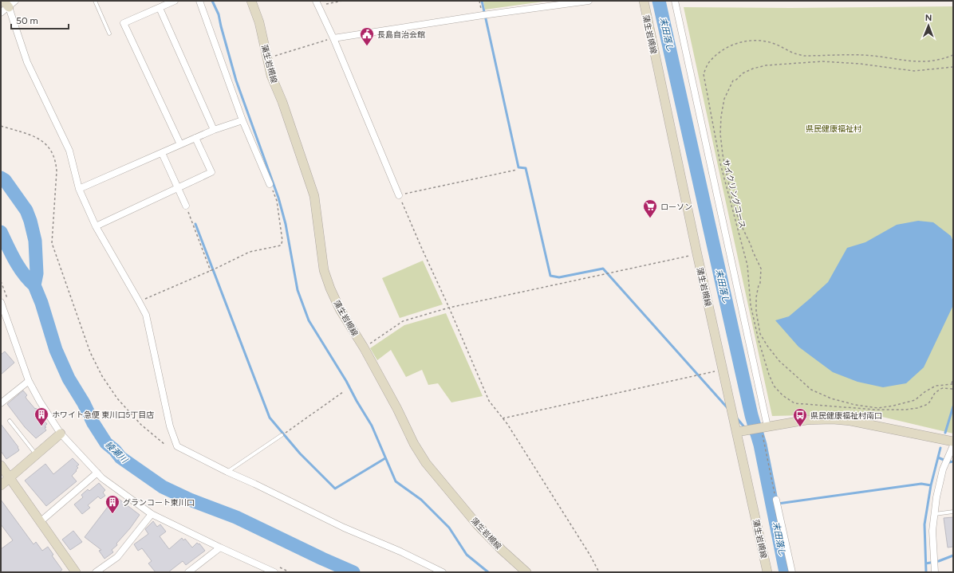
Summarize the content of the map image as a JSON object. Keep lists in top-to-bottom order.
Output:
{
  "streets": {
    "main road": ["蒲生岩槻線"],
    "path": ["サイクリングコース"]
  },
  "water": ["末田落し", "綾瀬川"],
  "parks": ["県民健康福祉村"],
  "places": {
    "public building": ["長島自治会館"],
    "supermarket": ["ローソン"],
    "building": ["ホワイト急便 東川口5丁目店", "グランコート東川口"],
    "bus stop": ["県民健康福祉村南口"]
  },
  "scale_bar": "50 m",
  "north": "top"
}
